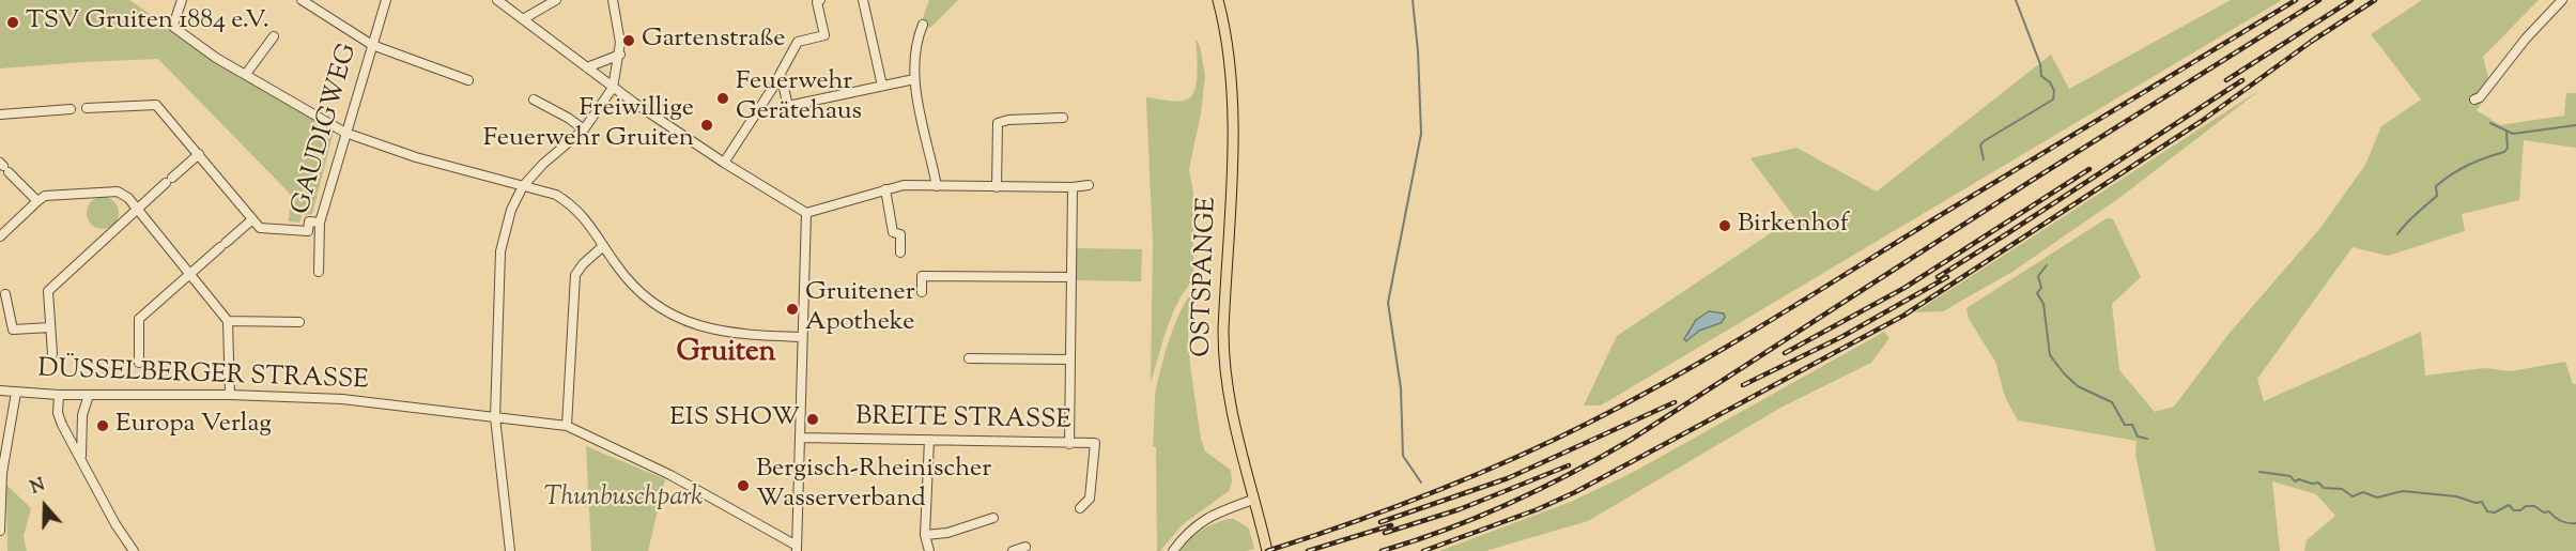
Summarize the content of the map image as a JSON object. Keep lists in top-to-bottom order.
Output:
{
  "streets": {
    "main road": ["OSTSPANGE"],
    "street": ["GAUDIGWEG", "DÜSSELBERGER STRASSE", "BREITE STRASSE"]
  },
  "districts": ["Gruiten"],
  "parks": ["Thunbuschpark"],
  "places": [
    "TSV Gruiten 1884 e.V.",
    "Gartenstraße",
    "Feuerwehr Gerätehaus",
    "Freiwillige Feuerwehr Gruiten",
    "Birkenhof",
    "Gruitener Apotheke",
    "EIS SHOW",
    "Europa Verlag",
    "Bergisch-Rheinischer Wasserverband"
  ],
  "north": "top"
}
